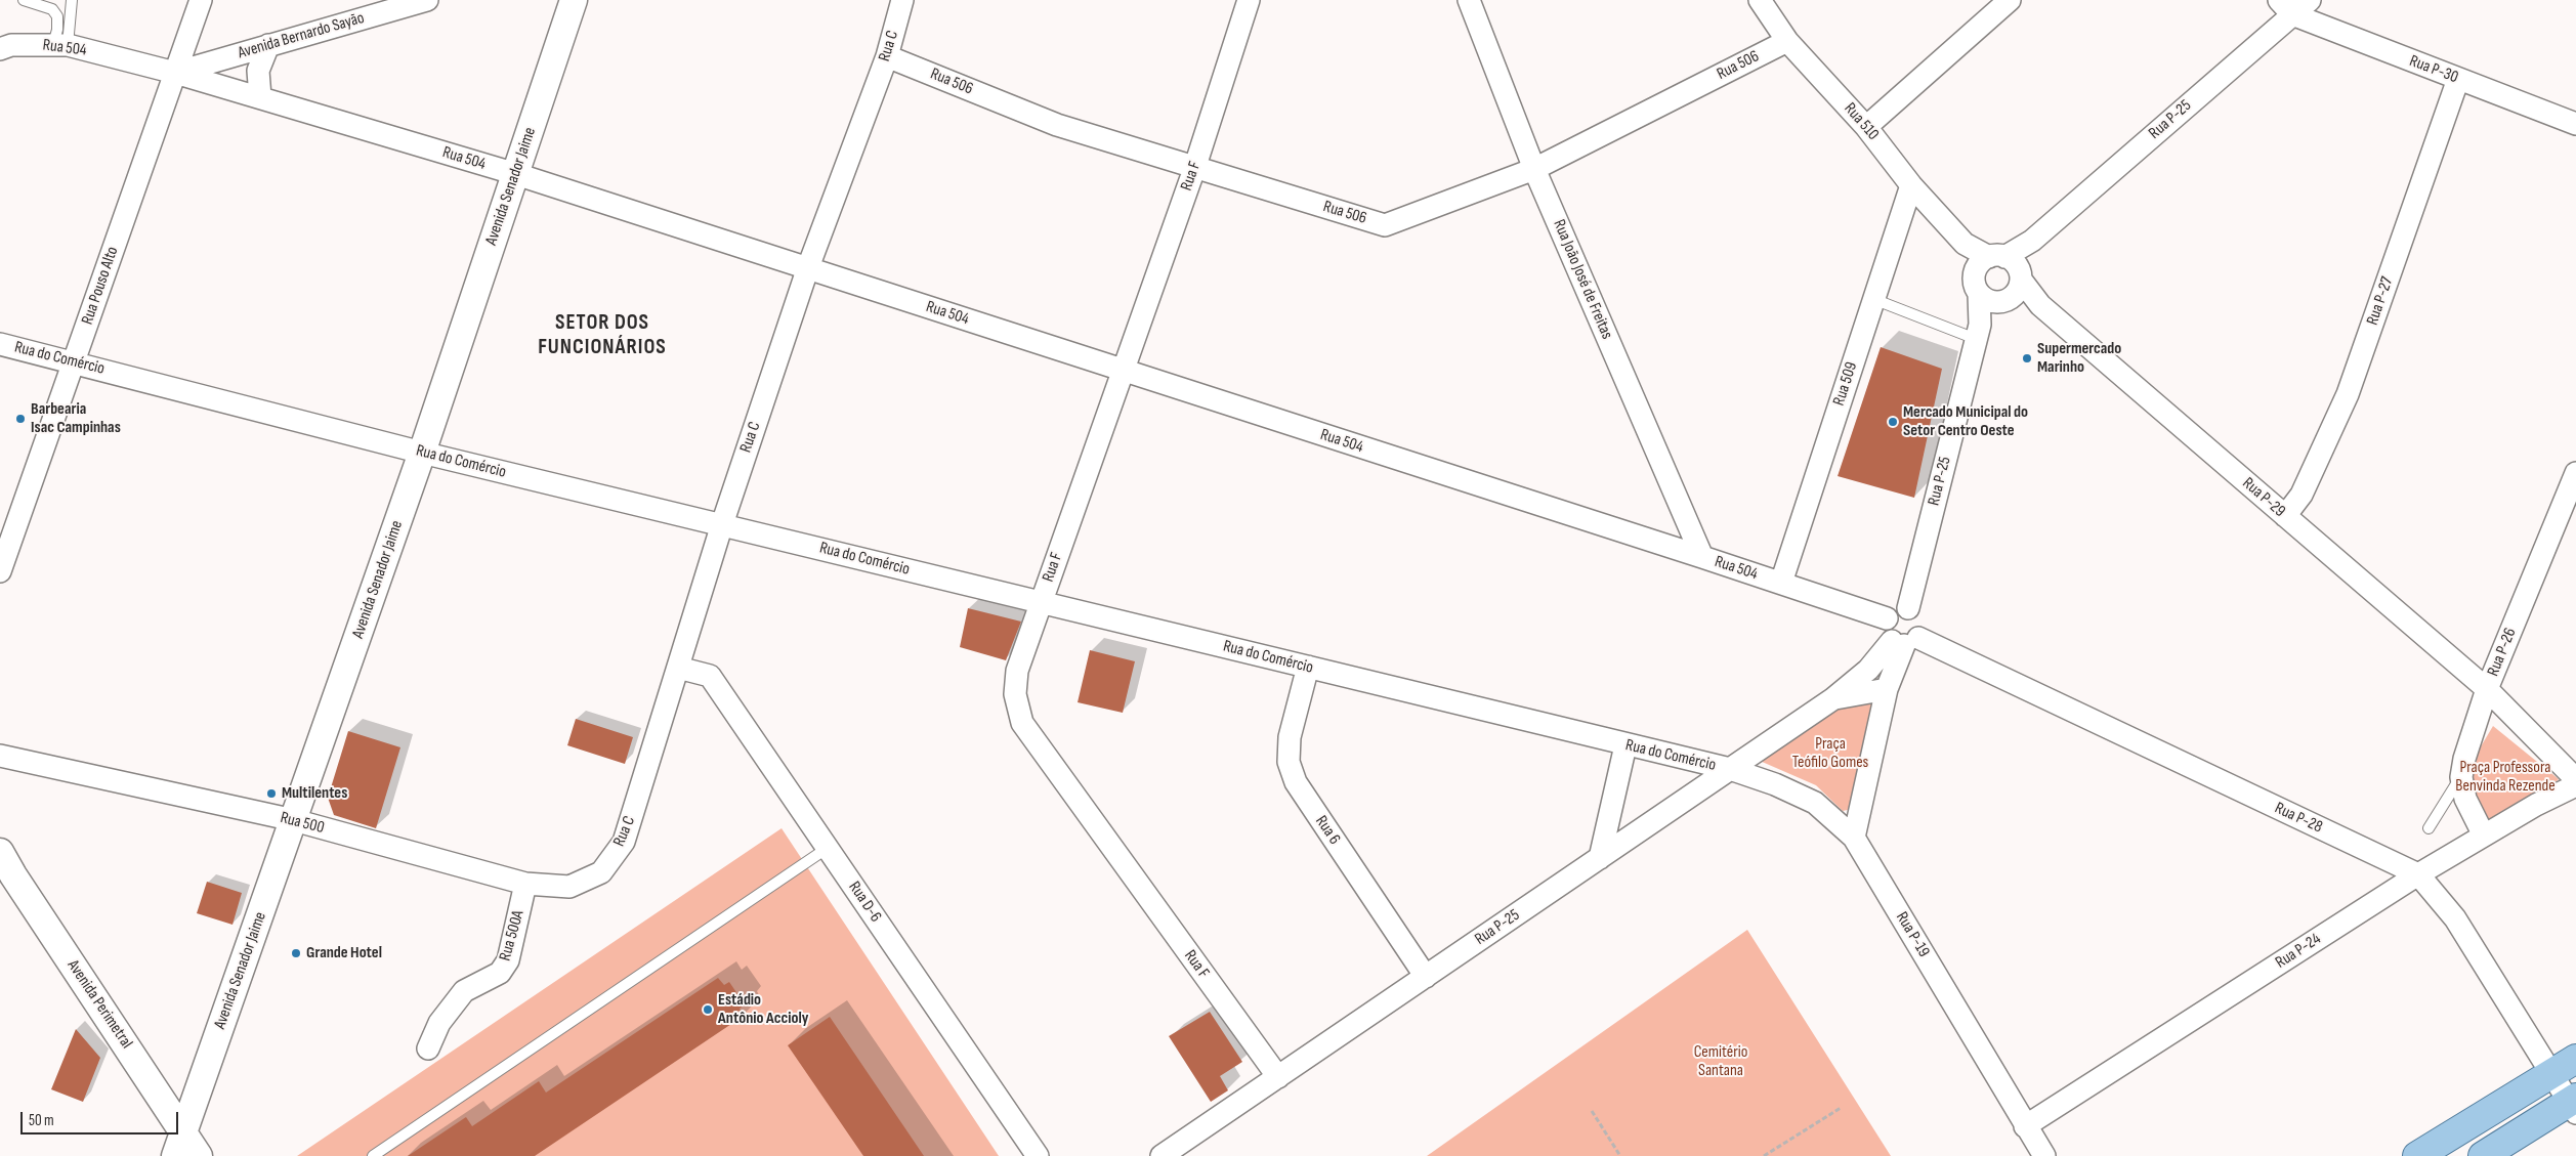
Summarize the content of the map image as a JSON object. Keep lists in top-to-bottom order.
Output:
{
  "streets": {
    "street": [
      "Avenida Bernardo Sayão",
      "Rua C",
      "Rua 504",
      "Rua 506",
      "Rua P-30",
      "Rua P-25",
      "Rua 510",
      "Rua F",
      "Avenida Senador Jaime",
      "Rua João José de Freitas",
      "Rua Pouso Alto",
      "Rua P-27",
      "Rua do Comércio",
      "Rua 509",
      "Rua P-29",
      "Rua P-26",
      "Rua P-28",
      "Rua 500",
      "Rua 6",
      "Rua D-6",
      "Rua P-19",
      "Rua 500A",
      "Rua P-24",
      "Avenida Perimetral"
    ]
  },
  "crossings": [
    ["Avenida Bernardo Sayão", "Rua 504"],
    ["Avenida Bernardo Sayão", "Rua Pouso Alto"],
    ["Rua C", "Rua 504"],
    ["Rua C", "Rua 506"],
    ["Rua C", "Rua do Comércio"],
    ["Rua C", "Rua 500"],
    ["Rua C", "Rua D-6"],
    ["Rua 504", "Rua P-25"],
    ["Rua 504", "Rua F"],
    ["Rua 504", "Avenida Senador Jaime"],
    ["Rua 504", "Rua João José de Freitas"],
    ["Rua 504", "Rua Pouso Alto"],
    ["Rua 504", "Rua 509"],
    ["Rua 504", "Rua P-28"],
    ["Rua 506", "Rua 510"],
    ["Rua 506", "Rua F"],
    ["Rua 506", "Rua João José de Freitas"],
    ["Rua P-30", "Rua P-25"],
    ["Rua P-30", "Rua P-27"],
    ["Rua P-25", "Rua 510"],
    ["Rua P-25", "Rua F"],
    ["Rua P-25", "Rua do Comércio"],
    ["Rua P-25", "Rua P-29"],
    ["Rua P-25", "Rua P-28"],
    ["Rua P-25", "Rua 6"],
    ["Rua P-25", "Rua P-19"],
    ["Rua 510", "Rua 509"],
    ["Rua 510", "Rua P-29"],
    ["Rua F", "Rua do Comércio"],
    ["Avenida Senador Jaime", "Rua do Comércio"],
    ["Avenida Senador Jaime", "Rua 500"],
    ["Avenida Senador Jaime", "Avenida Perimetral"],
    ["Rua Pouso Alto", "Rua do Comércio"],
    ["Rua P-27", "Rua P-29"],
    ["Rua do Comércio", "Rua 6"],
    ["Rua do Comércio", "Rua P-19"],
    ["Rua P-29", "Rua P-26"],
    ["Rua P-28", "Rua P-24"],
    ["Rua 500", "Rua 500A"],
    ["Rua P-19", "Rua P-24"]
  ],
  "districts": ["SETOR DOS FUNCIONÁRIOS"],
  "parks": ["Praça Teófilo Gomes", "Praça Professora Benvinda Rezende", "Cemitério Santana"],
  "places": [
    "Supermercado Marinho",
    "Barbearia Isac Campinhas",
    "Mercado Municipal do Setor Centro Oeste",
    "Multilentes",
    "Grande Hotel",
    "Estádio Antônio Accioly"
  ],
  "scale_bar": "50 m"
}
